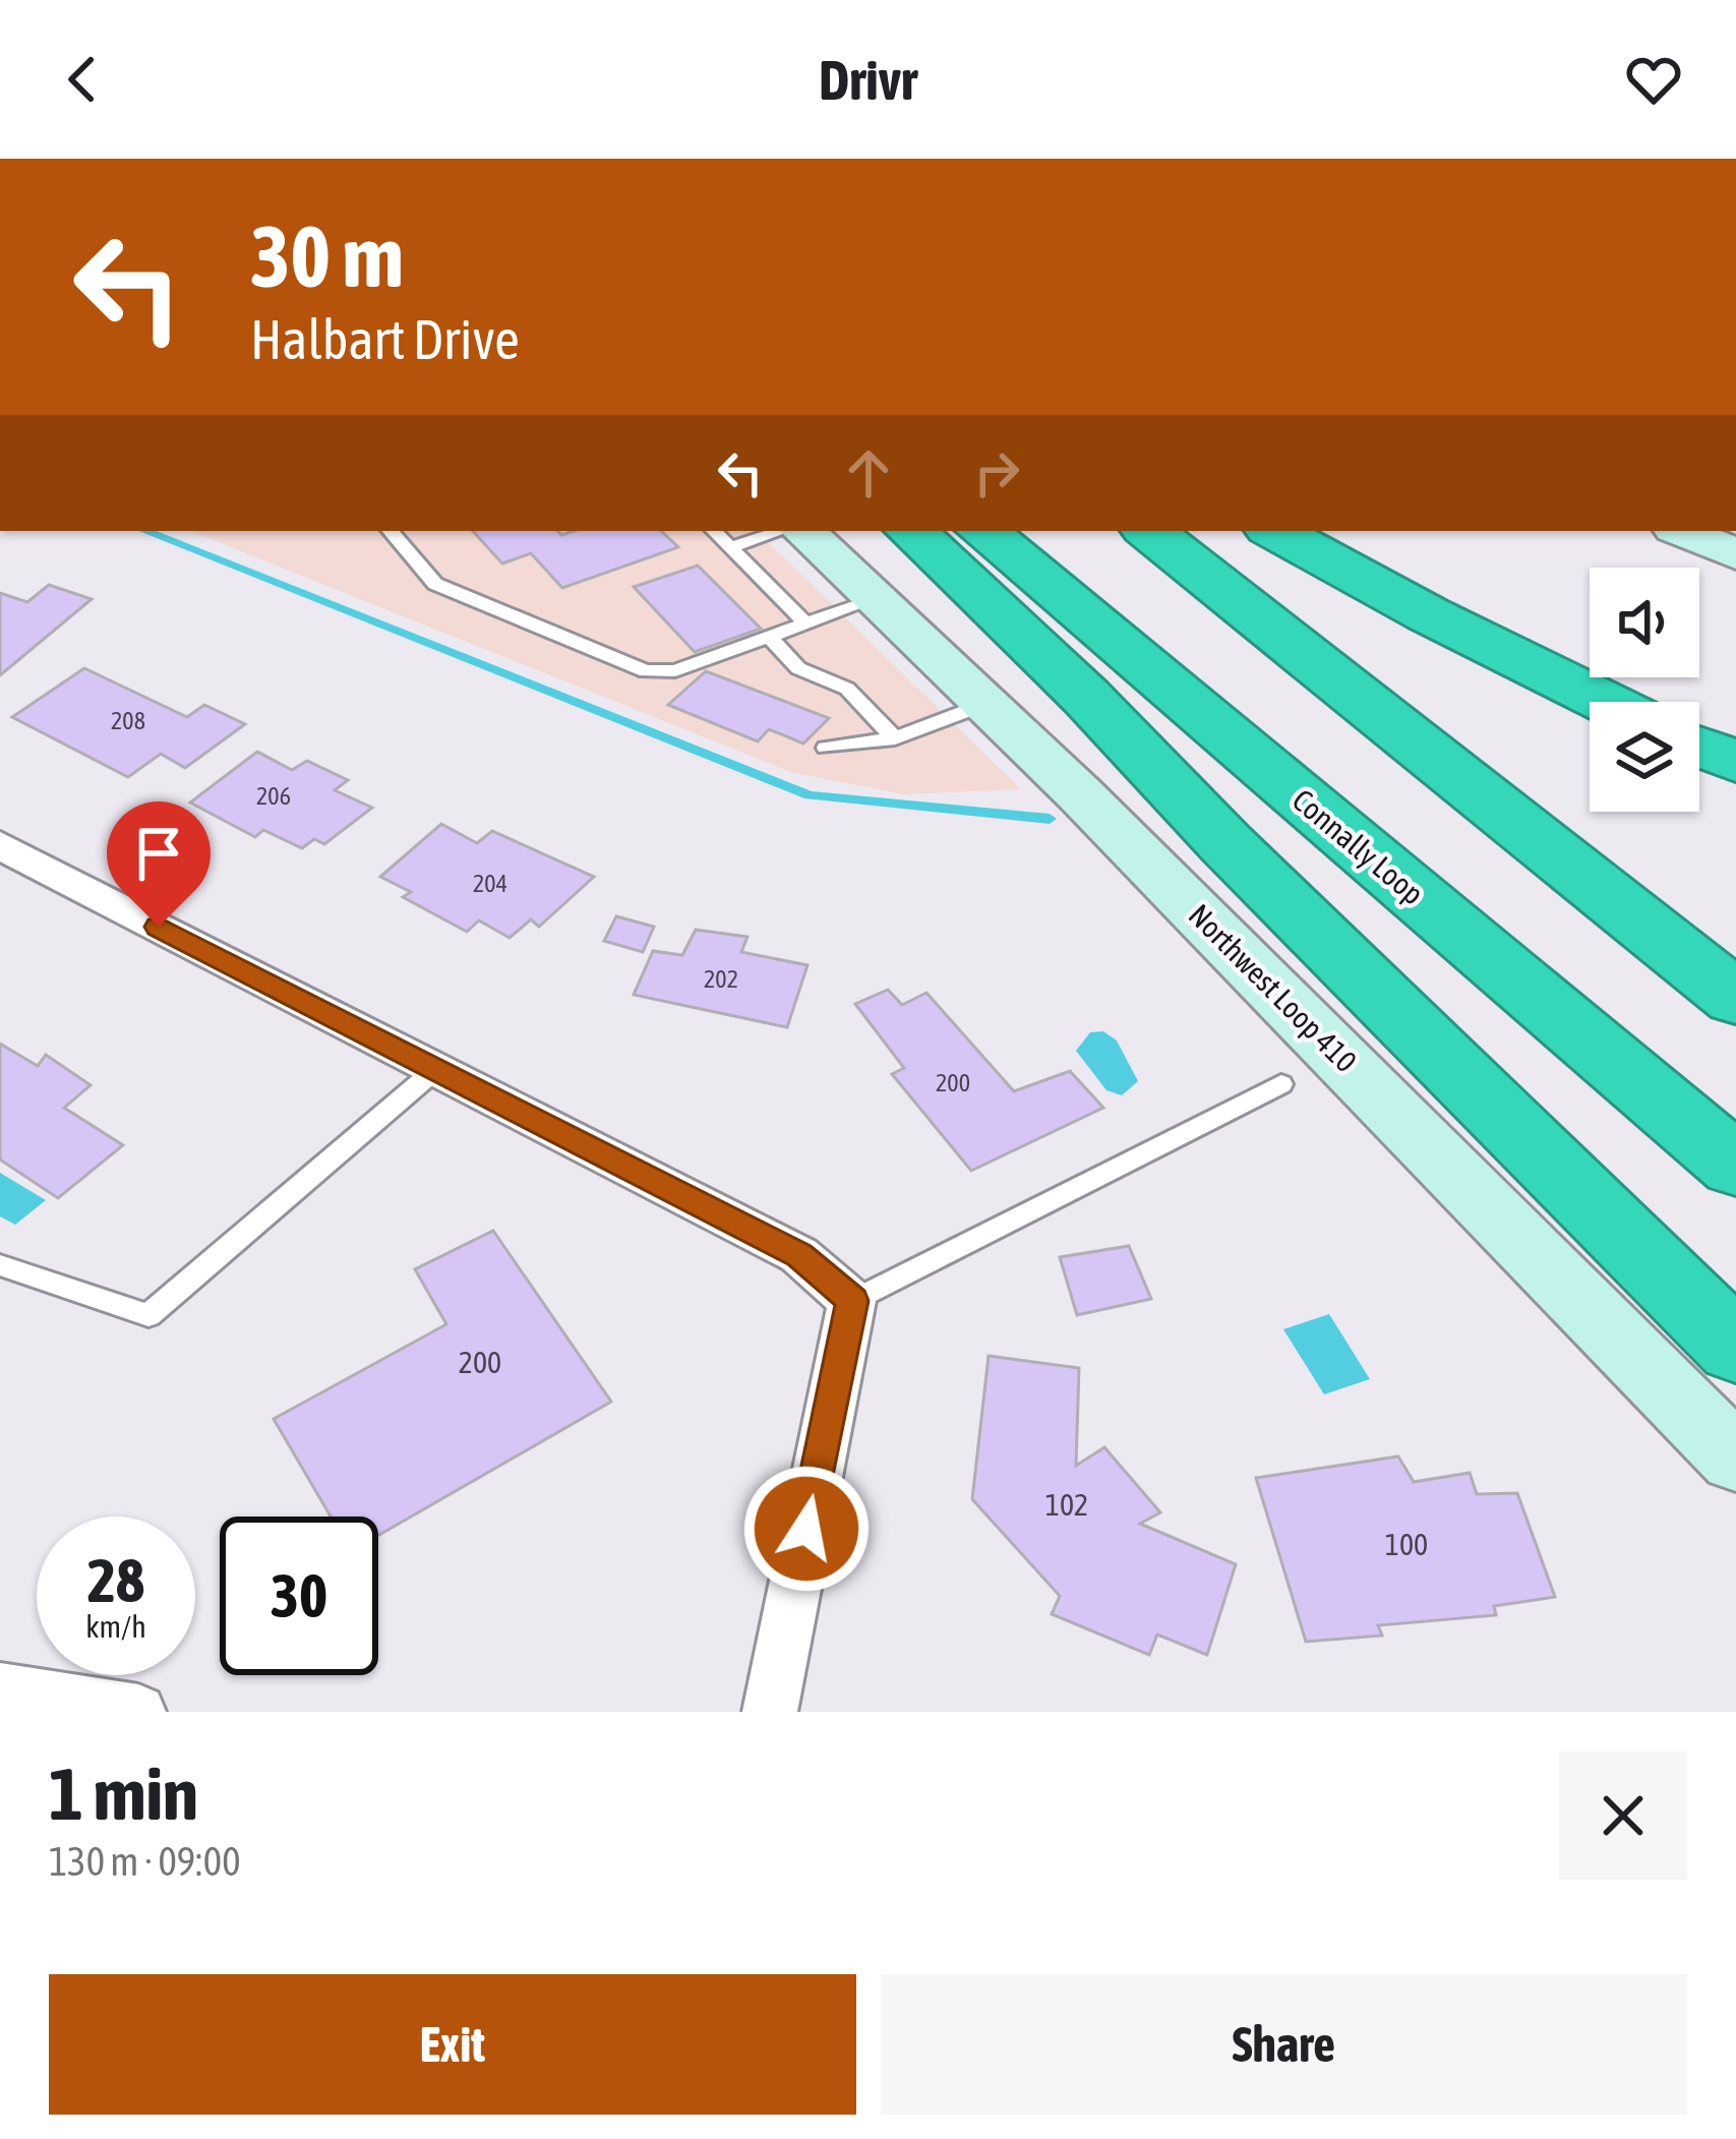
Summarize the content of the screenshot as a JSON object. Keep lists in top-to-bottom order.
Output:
{
  "streets": {
    "highway": ["Connally Loop"],
    "main road": ["Northwest Loop 410"]
  },
  "house_numbers": [
    "208",
    "206",
    "204",
    "202",
    "200",
    "200",
    "102",
    "100"
  ],
  "page": {
    "header": "Drivr",
    "turn": ["30 m", "Halbart Drive"],
    "speed": "28 km/h",
    "limit": "30",
    "heading": ["1 min", "130 m · 09:00"],
    "buttons": ["Exit", "Share"]
  }
}
